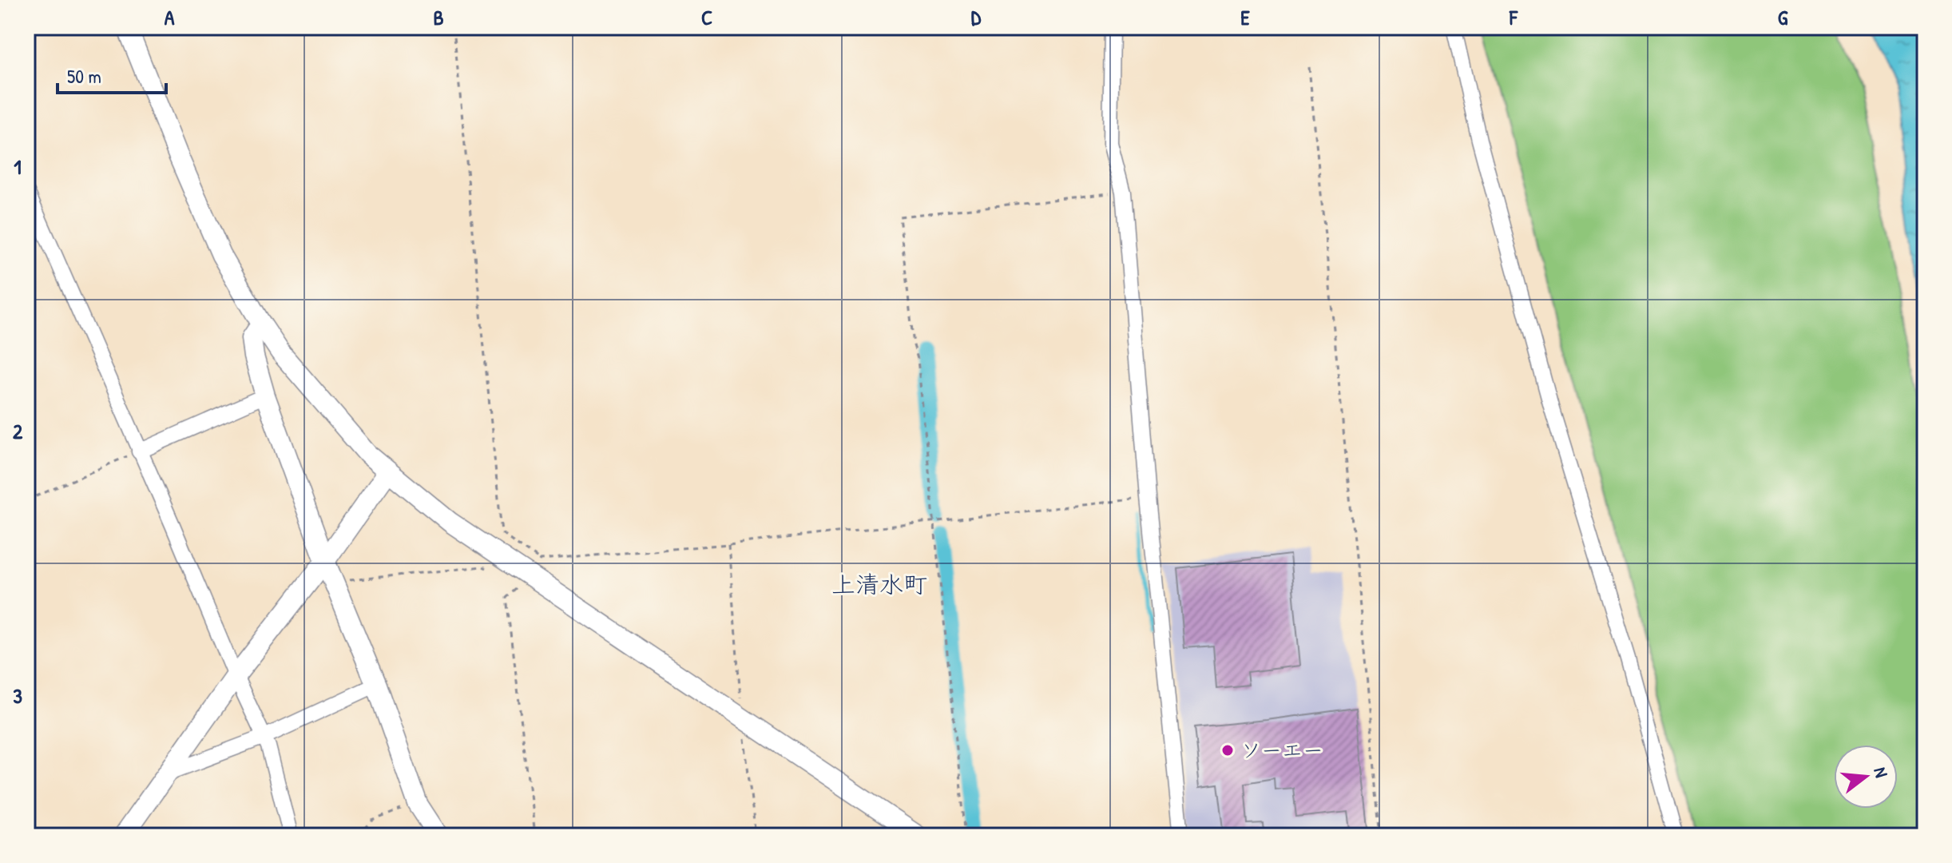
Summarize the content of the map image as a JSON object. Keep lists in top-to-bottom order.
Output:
{
  "districts": ["上清水町"],
  "places": ["ソーエー"],
  "scale_bar": "50 m",
  "north": "right",
  "grid": {
    "columns": [
      "A",
      "B",
      "C",
      "D",
      "E",
      "F",
      "G"
    ],
    "rows": ["1", "2", "3"]
  }
}
